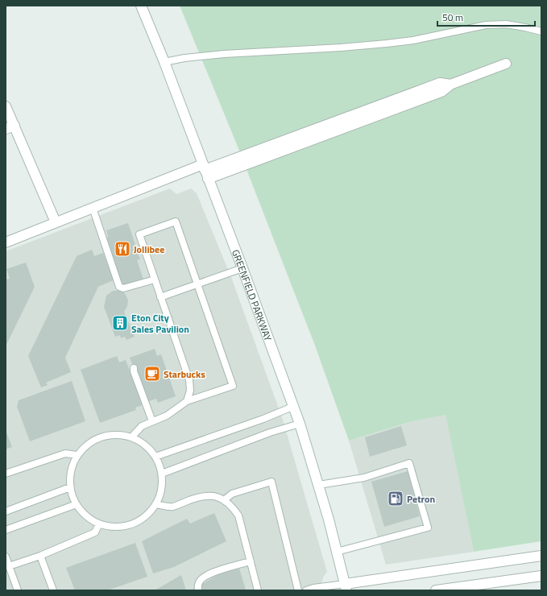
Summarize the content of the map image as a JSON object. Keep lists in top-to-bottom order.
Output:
{
  "streets": {
    "street": ["GREENFIELD PARKWAY"]
  },
  "places": {
    "restaurant": ["Jollibee"],
    "building": ["Eton City Sales Pavilion"],
    "cafe": ["Starbucks"],
    "fuel station": ["Petron"]
  },
  "scale_bar": "50 m"
}
